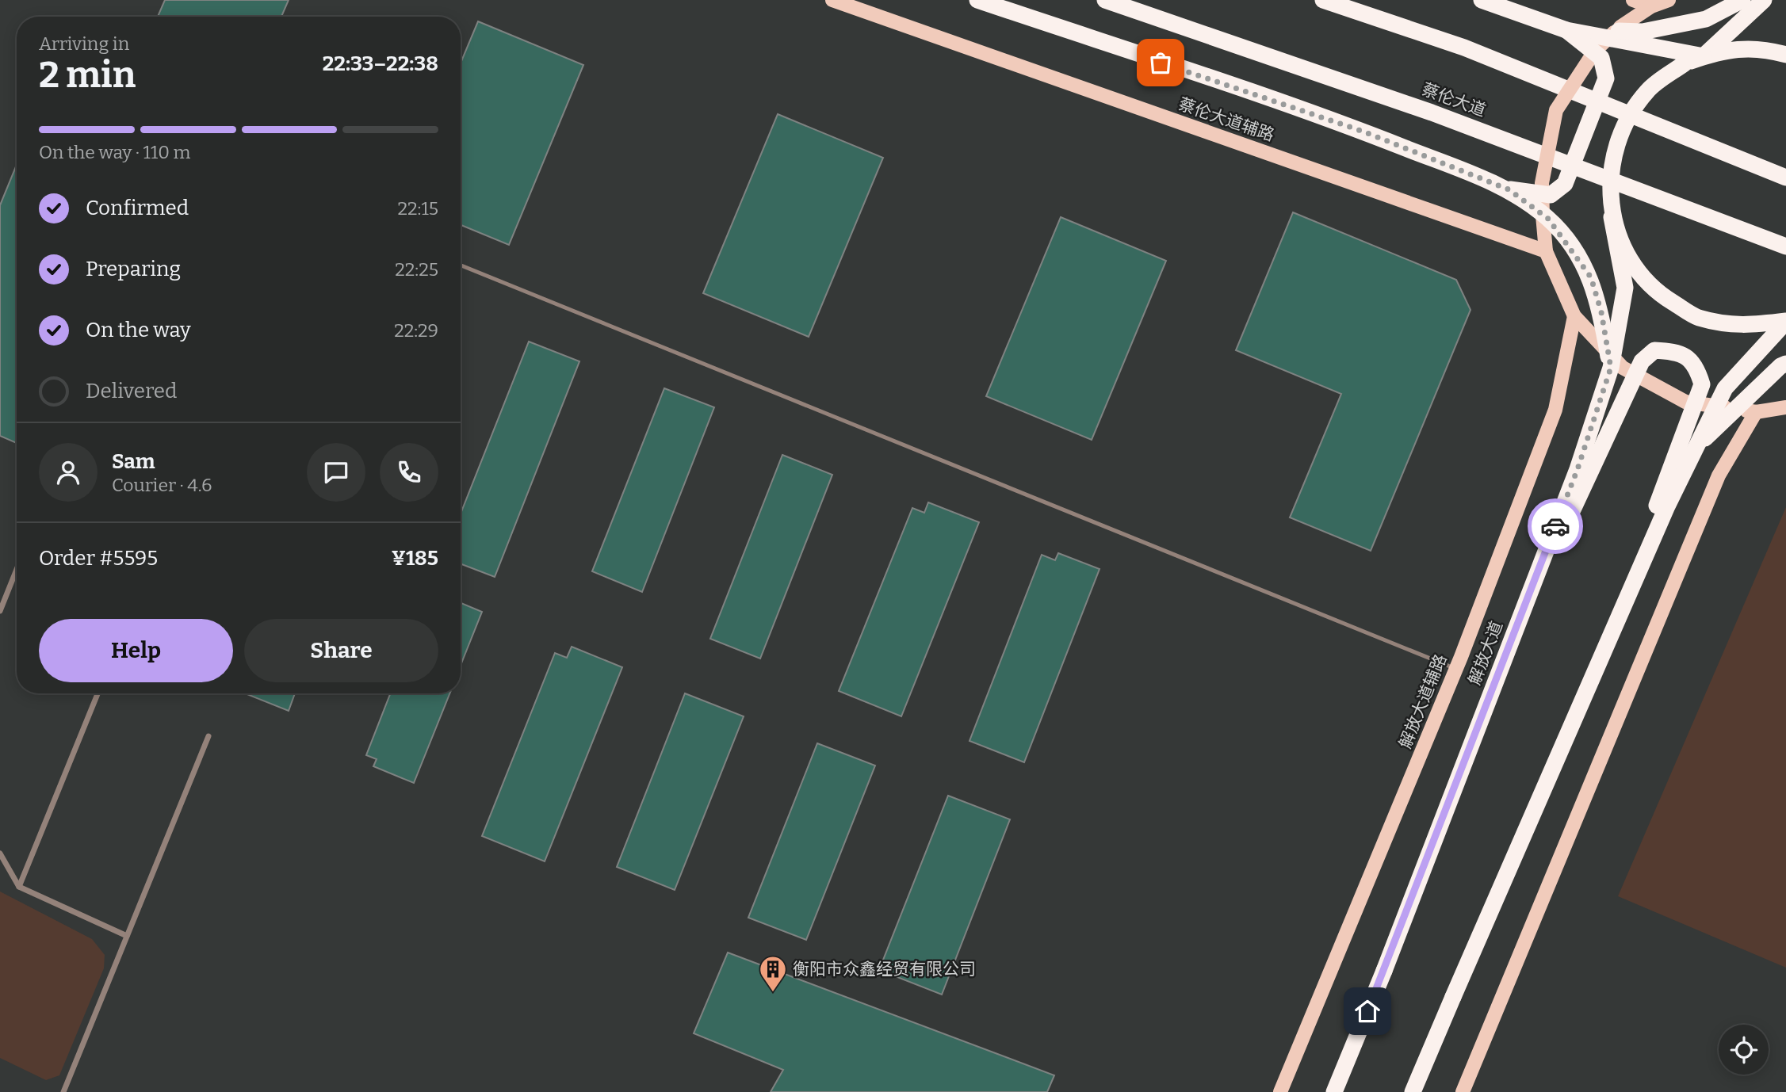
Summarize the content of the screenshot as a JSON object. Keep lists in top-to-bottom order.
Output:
{
  "streets": {
    "highway": ["蔡伦大道", "解放大道"],
    "main road": ["蔡伦大道辅路", "解放大道辅路"]
  },
  "places": {
    "building": ["衡阳市众鑫经贸有限公司"]
  },
  "page": {
    "heading": ["2 min", "Arriving in", "22:33–22:38"],
    "panel": [
      "Sam",
      "Courier · 4.6",
      "Order #5595",
      "¥185"
    ],
    "bar": "On the way · 110 m",
    "list": [
      ["Confirmed", "22:15"],
      ["Preparing", "22:25"],
      ["On the way", "22:29"],
      "Delivered"
    ],
    "buttons": ["Help", "Share"]
  }
}
